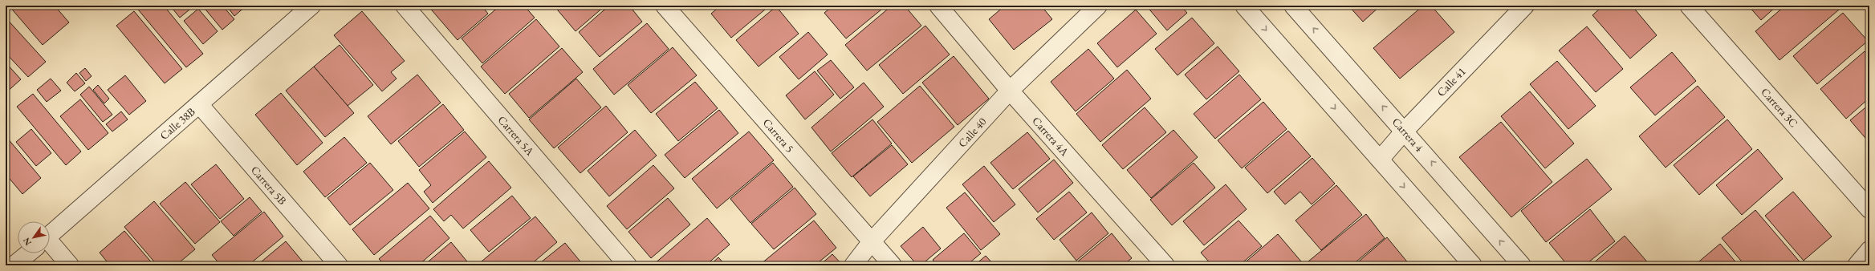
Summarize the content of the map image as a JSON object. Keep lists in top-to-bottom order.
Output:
{
  "streets": {
    "street": [
      "Calle 41",
      "Carrera 3C",
      "Calle 38B",
      "Calle 40",
      "Carrera 4",
      "Carrera 5A",
      "Carrera 5",
      "Carrera 4A",
      "Carrera 5B"
    ]
  },
  "crossings": [
    ["Calle 41", "Carrera 4"],
    ["Calle 38B", "Carrera 5B"],
    ["Calle 40", "Carrera 5"],
    ["Calle 40", "Carrera 4A"]
  ],
  "north": "bottom left"
}
